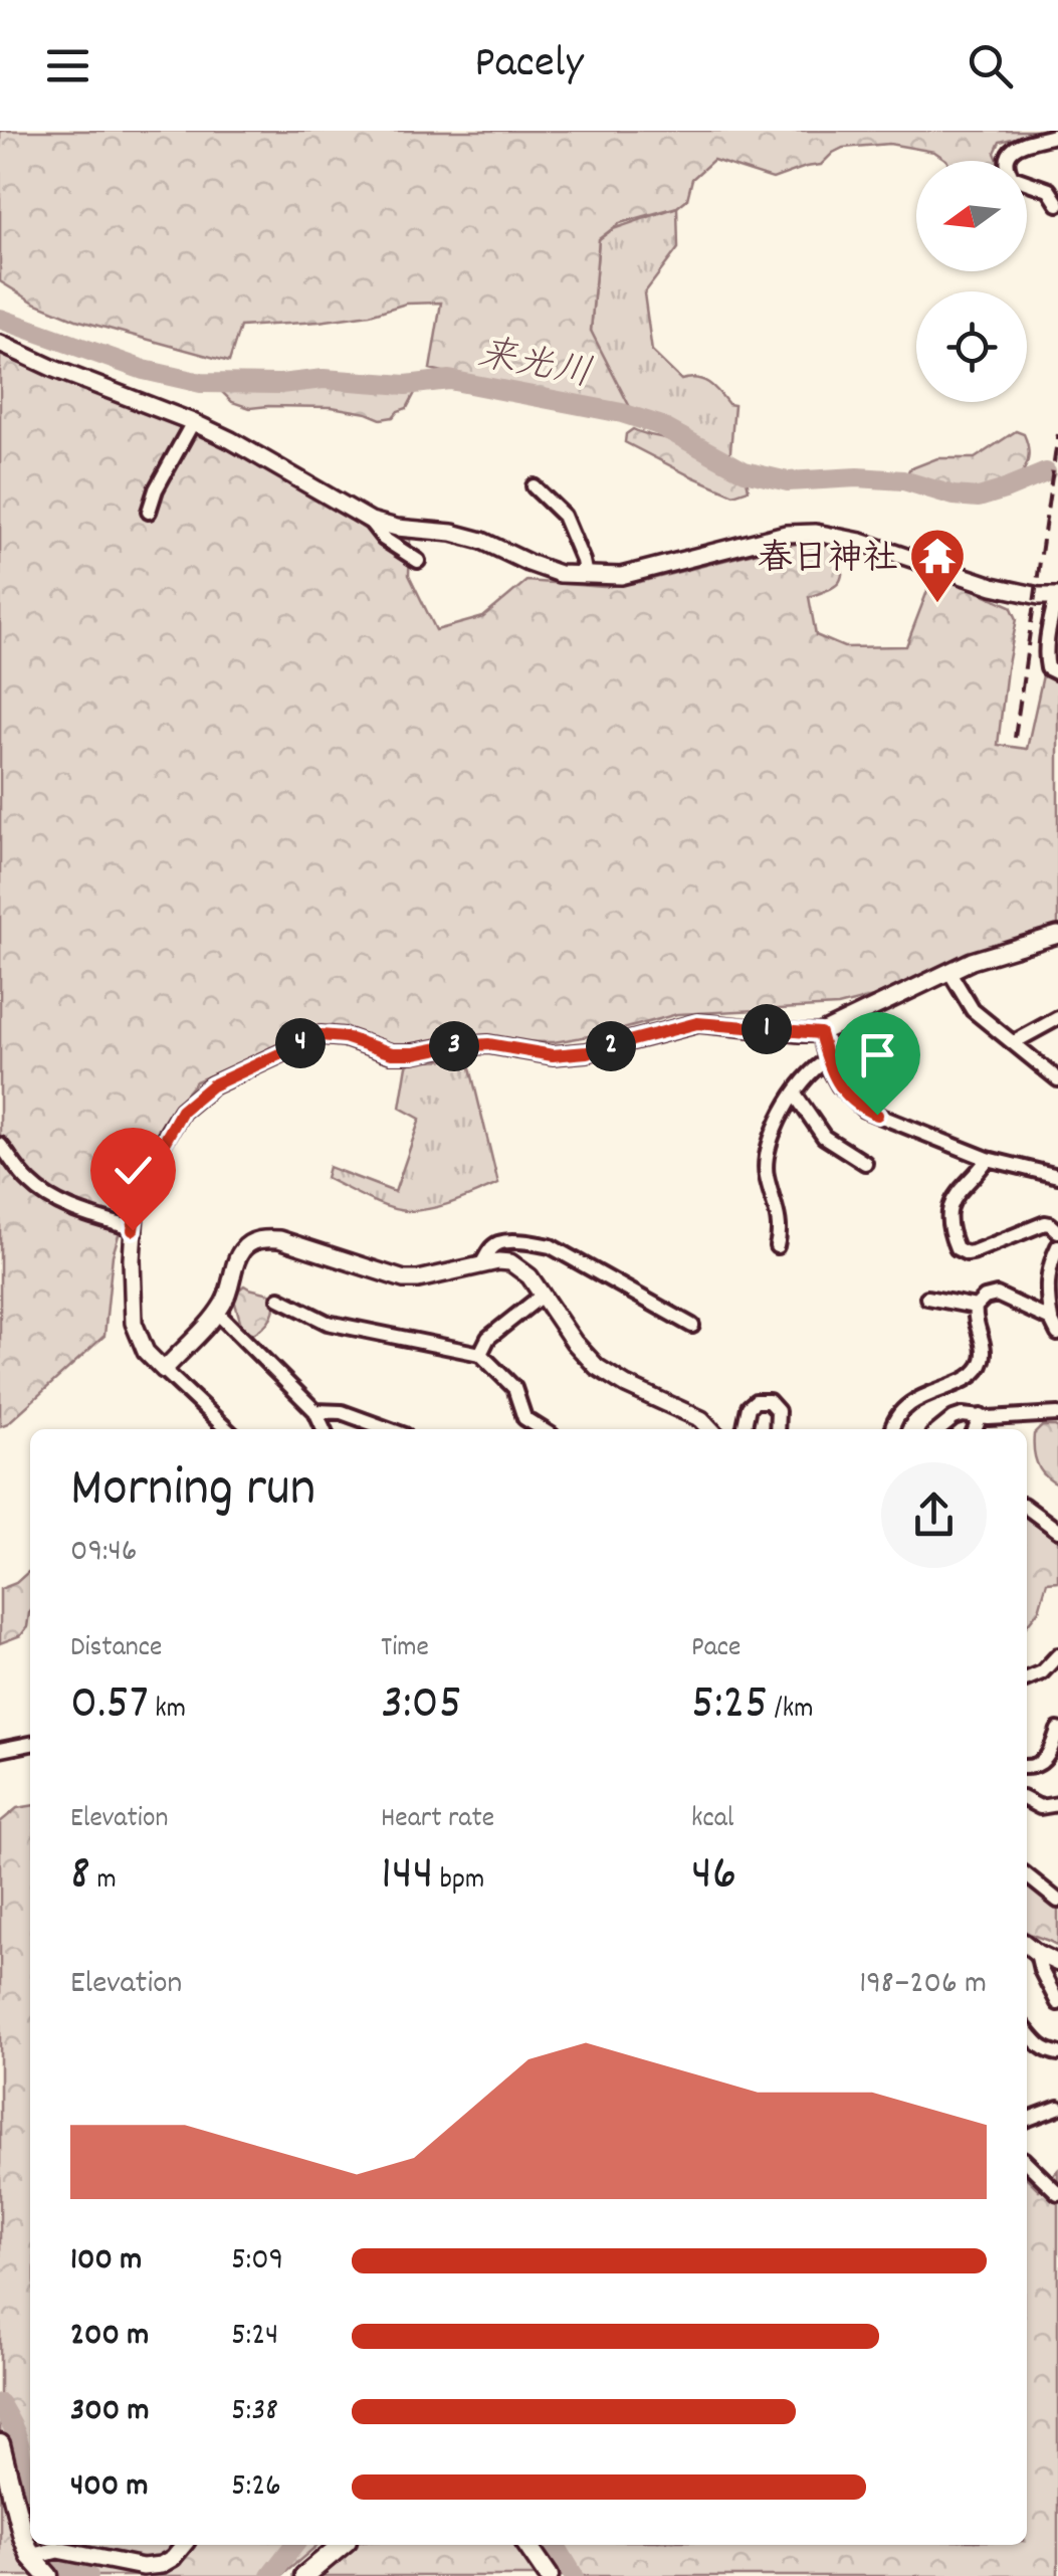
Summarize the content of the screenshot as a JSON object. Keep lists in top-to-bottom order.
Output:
{
  "water": ["来光川"],
  "places": {
    "temple": ["春日神社"]
  },
  "north": "left",
  "page": {
    "header": "Pacely",
    "pins": [
      "1",
      "4",
      "2",
      "3"
    ],
    "heading": ["Morning run", "09:46"],
    "stats": [
      ["Distance", "0.57 km"],
      ["Time", "3:05"],
      ["Pace", "5:25 /km"],
      ["Elevation", "8 m"],
      ["Heart rate", "144 bpm"],
      ["kcal", "46"]
    ],
    "chart": ["Elevation", "198–206 m"],
    "list": [
      {
        "name": "100 m",
        "note": "5:09"
      },
      {
        "name": "200 m",
        "note": "5:24"
      },
      {
        "name": "300 m",
        "note": "5:38"
      },
      {
        "name": "400 m",
        "note": "5:26"
      }
    ]
  }
}
